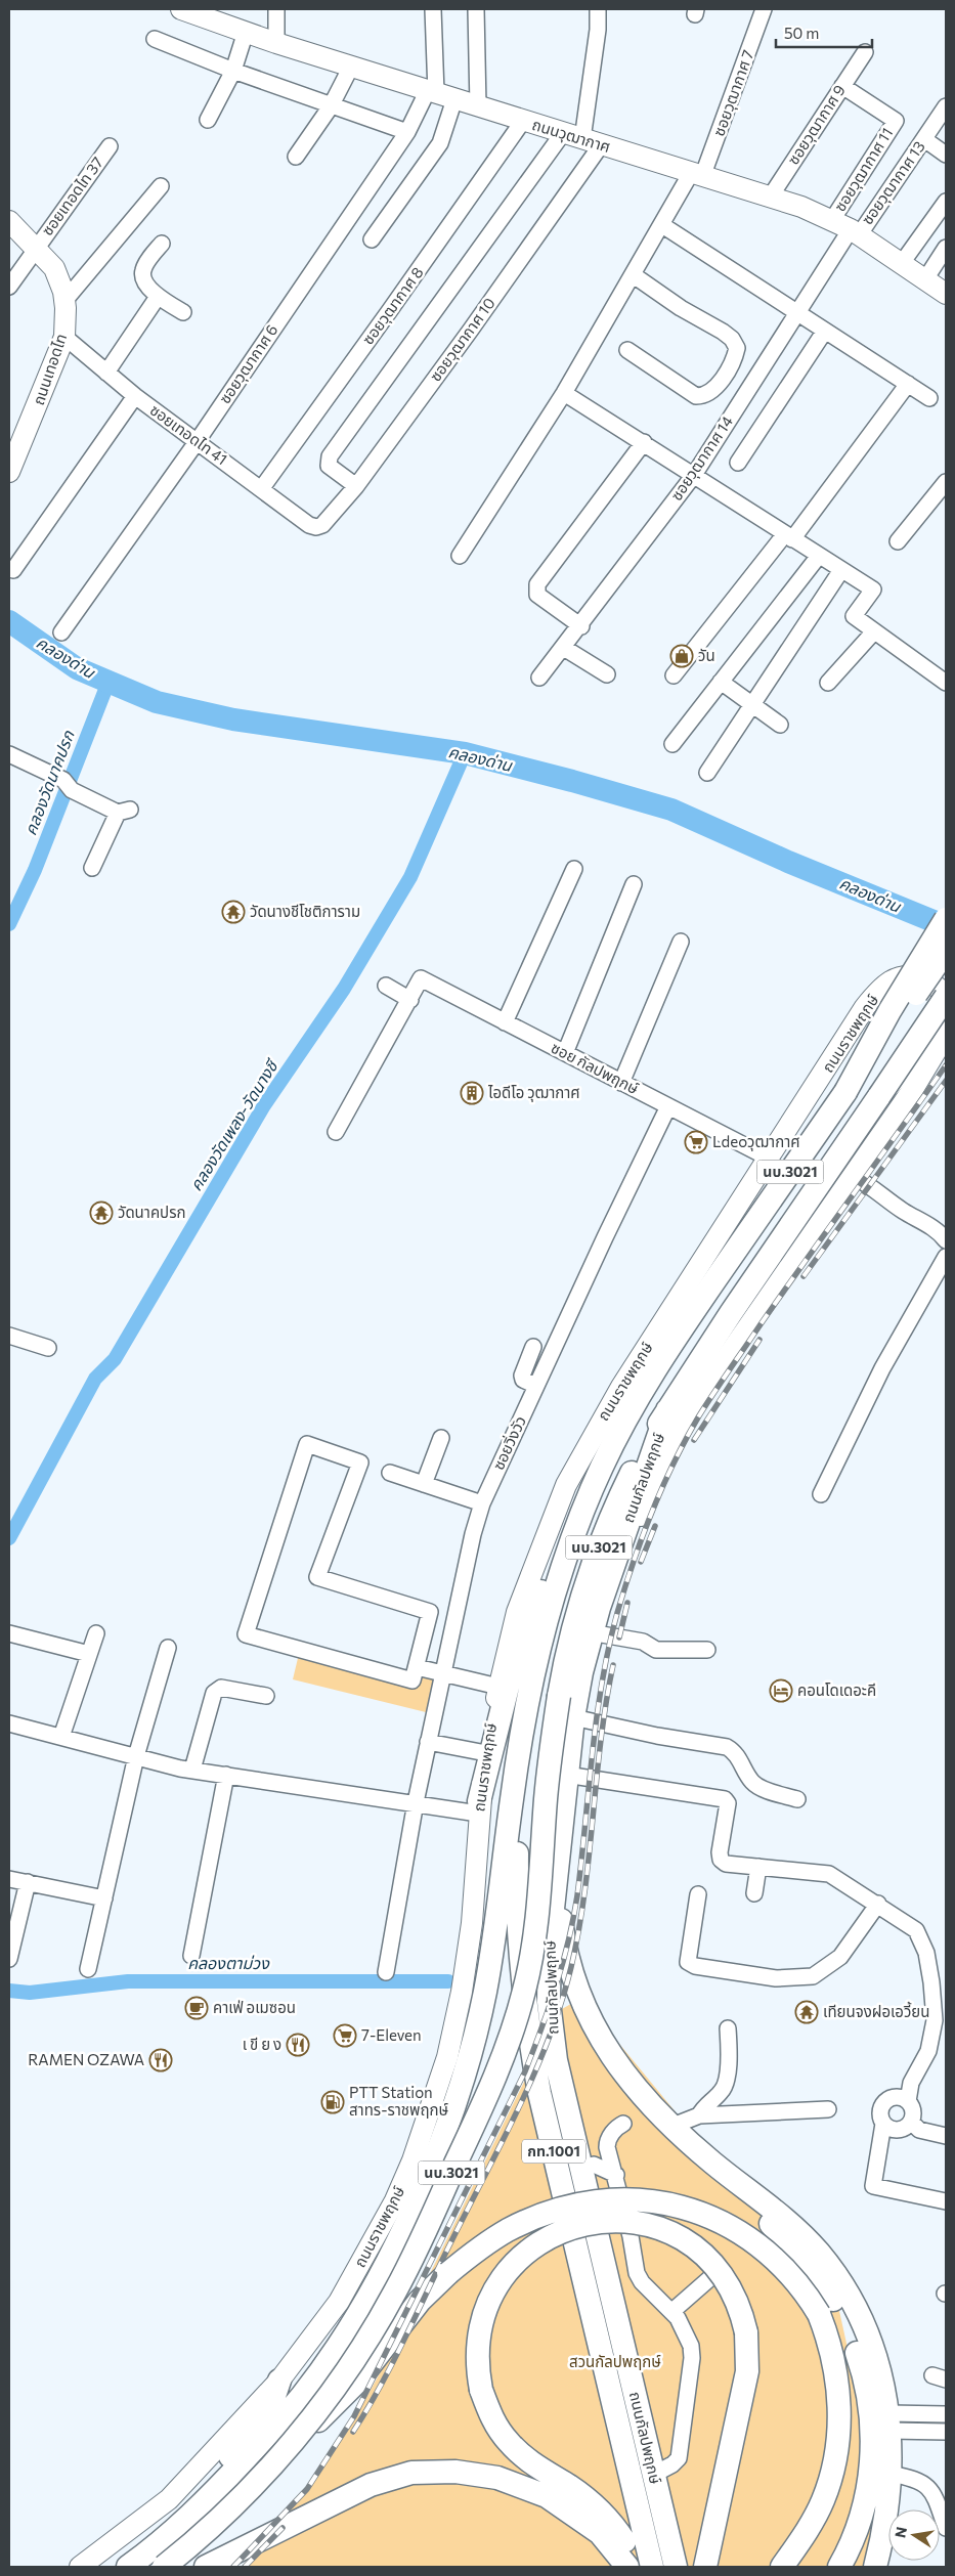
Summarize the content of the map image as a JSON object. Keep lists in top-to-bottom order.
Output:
{
  "streets": {
    "main road": [
      "ถนนวุฒากาศ",
      "ถนนเทอดไท",
      "ถนนราชพฤกษ์",
      "นบ.3021",
      "ถนนกัลปพฤกษ์",
      "กท.1001"
    ],
    "street": [
      "ซอยวุฒากาศ 7",
      "ซอยวุฒากาศ 9",
      "ซอยวุฒากาศ 11",
      "ซอยวุฒากาศ 13",
      "ซอยเทอดไท 37",
      "ซอยวุฒากาศ 8",
      "ซอยวุฒากาศ 10",
      "ซอยวุฒากาศ 6",
      "ซอยเทอดไท 41",
      "ซอยวุฒากาศ 14",
      "ซอย กัลปพฤกษ์",
      "ซอยวิ่งวัว"
    ]
  },
  "crossings": [
    ["ซอยวุฒากาศ 7", "ถนนวุฒากาศ"],
    ["ซอยวุฒากาศ 9", "ถนนวุฒากาศ"],
    ["ซอยวุฒากาศ 9", "ซอยวุฒากาศ 11"],
    ["ถนนวุฒากาศ", "ซอยวุฒากาศ 11"],
    ["ถนนวุฒากาศ", "ซอยวุฒากาศ 13"],
    ["ถนนวุฒากาศ", "ซอยวุฒากาศ 8"],
    ["ถนนวุฒากาศ", "ซอยวุฒากาศ 10"],
    ["ถนนวุฒากาศ", "ซอยวุฒากาศ 6"],
    ["ถนนวุฒากาศ", "ซอยวุฒากาศ 14"],
    ["ซอยวุฒากาศ 13", "ซอยวุฒากาศ 14"],
    ["ซอยเทอดไท 37", "ถนนเทอดไท"],
    ["ซอยวุฒากาศ 8", "ซอยเทอดไท 41"],
    ["ซอยวุฒากาศ 10", "ซอยเทอดไท 41"],
    ["ซอยวุฒากาศ 6", "ซอยเทอดไท 41"],
    ["ถนนเทอดไท", "ซอยเทอดไท 41"],
    ["ถนนราชพฤกษ์", "ซอย กัลปพฤกษ์"],
    ["ถนนราชพฤกษ์", "ถนนกัลปพฤกษ์"],
    ["ซอย กัลปพฤกษ์", "ซอยวิ่งวัว"],
    ["นบ.3021", "ถนนกัลปพฤกษ์"]
  ],
  "water": [
    "คลองด่าน",
    "คลองวัดนาคปรก",
    "คลองวัดเพลง-วัดนางชี",
    "คลองตาม่วง"
  ],
  "parks": ["สวนกัลปพฤกษ์"],
  "places": {
    "shop": ["วัน"],
    "temple": ["วัดนางชีโชติการาม", "วัดนาคปรก", "เทียนจงฝอเอวี้ยน"],
    "building": ["ไอดีโอ วุฒากาศ"],
    "supermarket": ["Ldeoวุฒากาศ", "7-Eleven"],
    "hotel": ["คอนโดเดอะคี"],
    "cafe": ["คาเฟ่ อเมซอน"],
    "restaurant": ["เ ขี ย ง", "RAMEN OZAWA"],
    "fuel station": ["PTT Station สาทร-ราชพฤกษ์"]
  },
  "scale_bar": "50 m",
  "north": "left"
}
